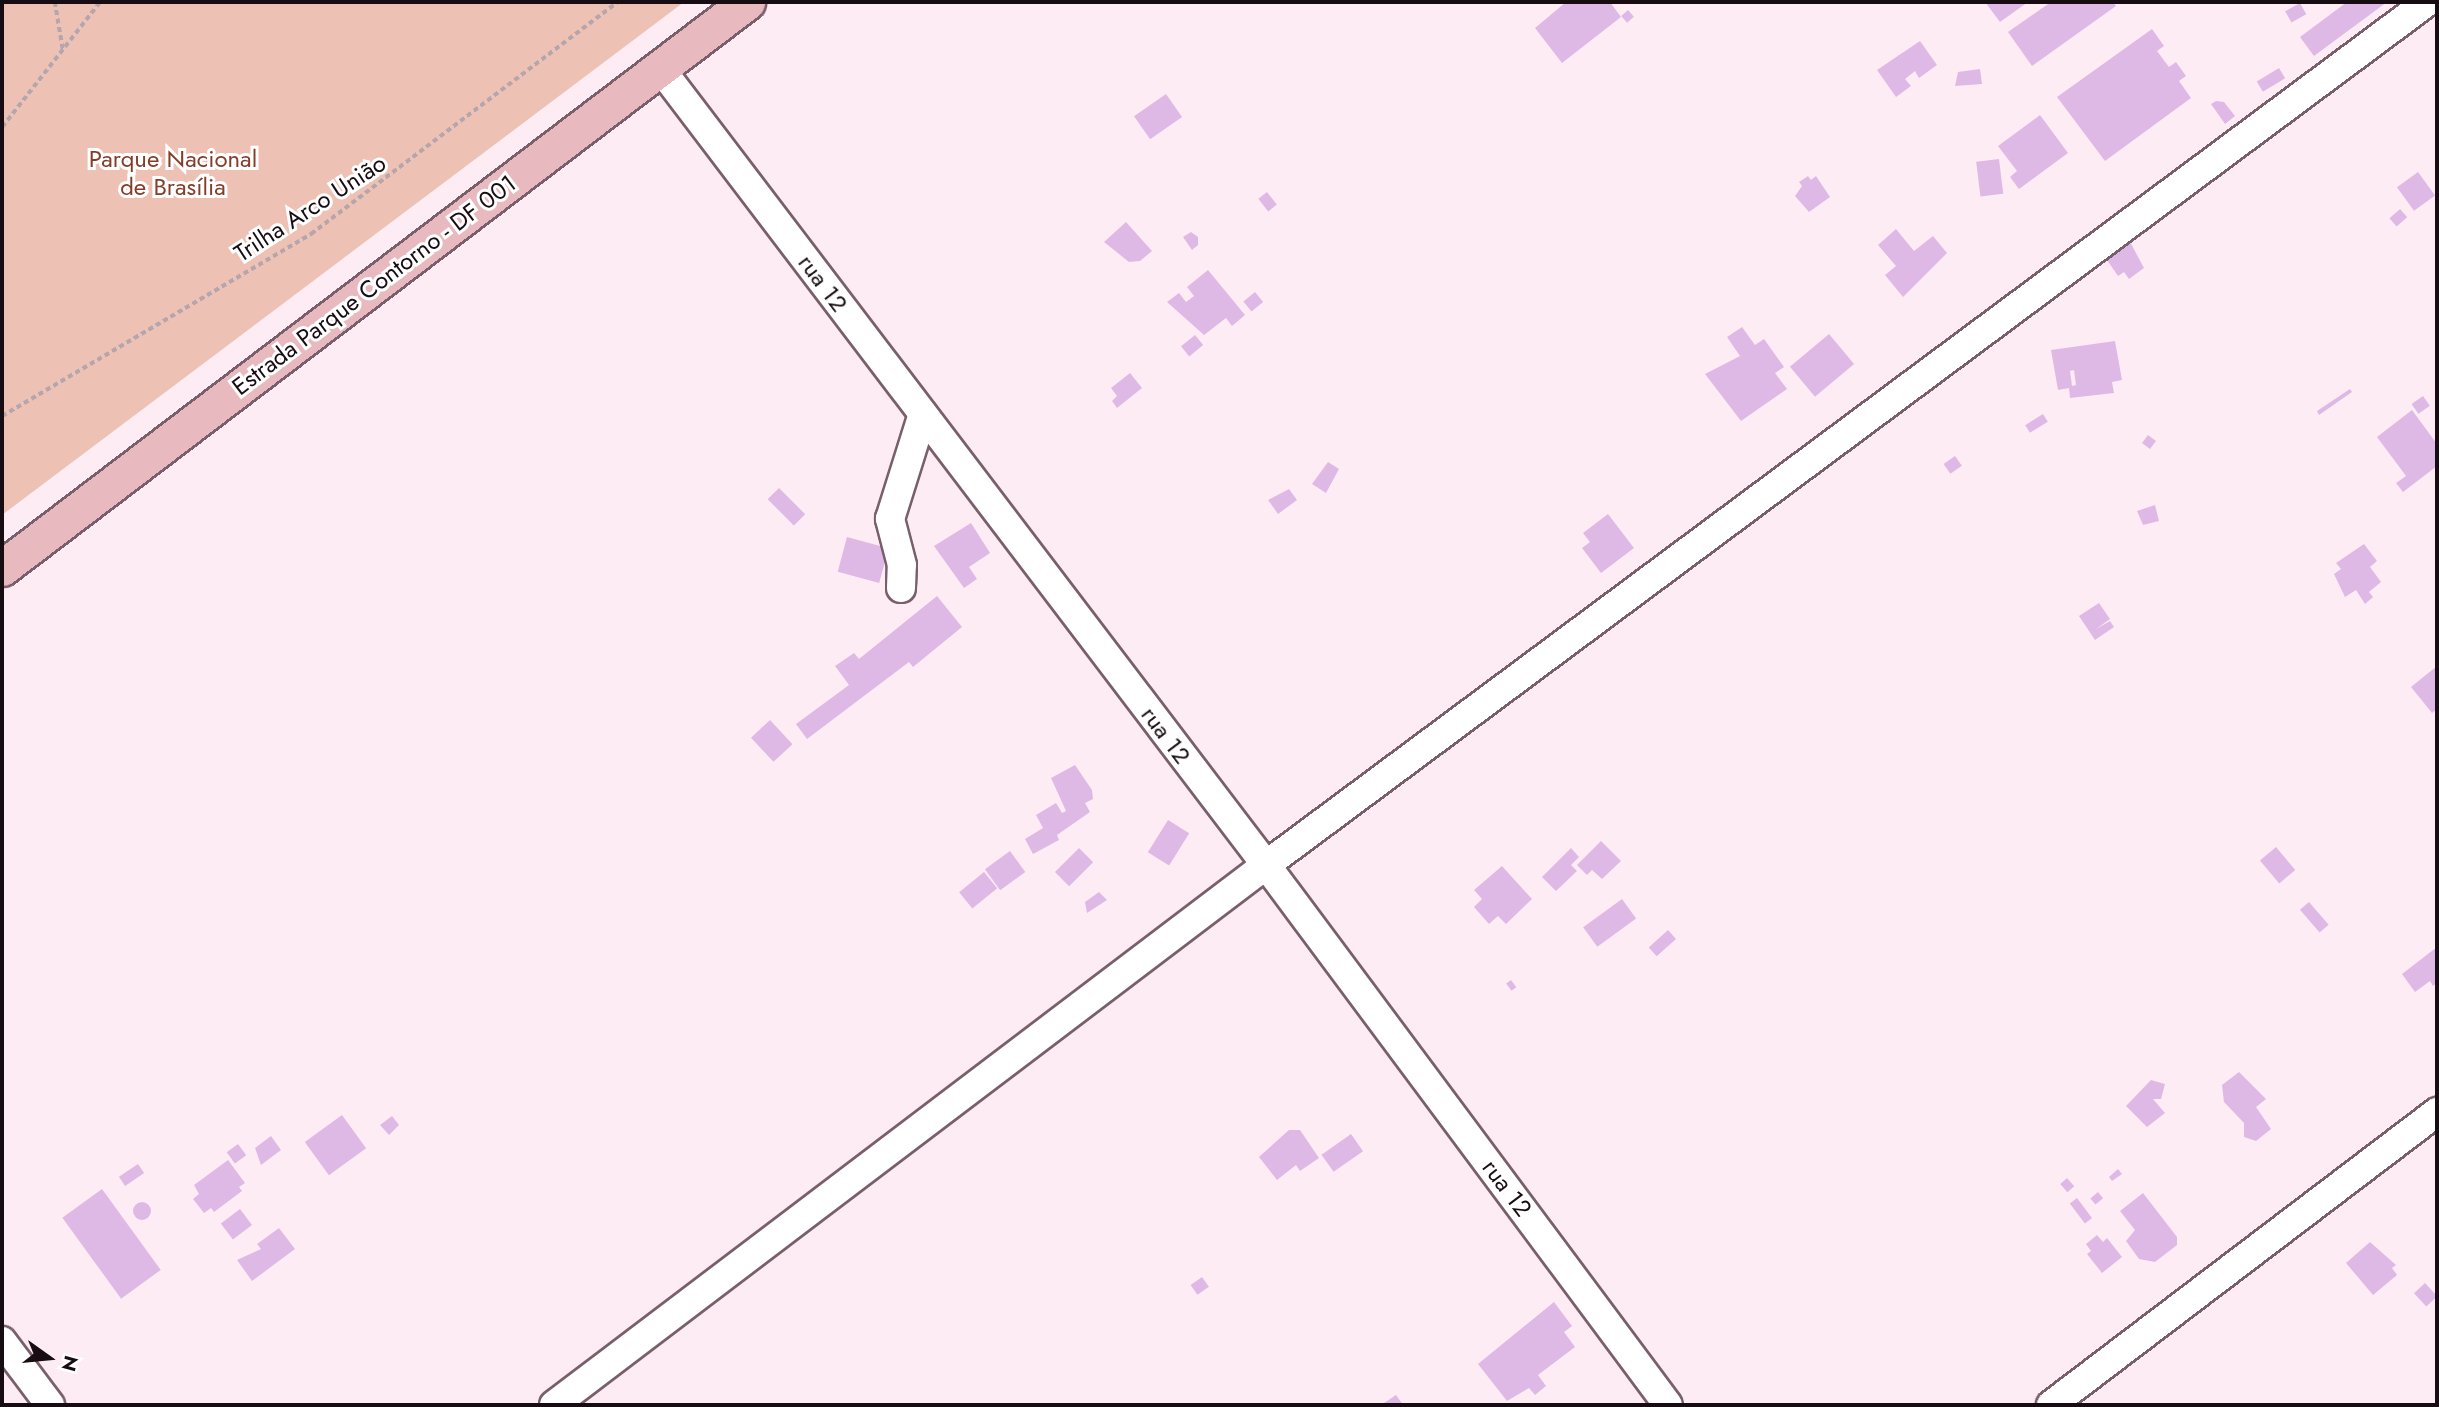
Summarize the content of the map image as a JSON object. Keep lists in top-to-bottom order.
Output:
{
  "streets": {
    "main road": ["Estrada Parque Contorno - DF 001"],
    "street": ["rua 12"],
    "path": ["Trilha Arco União"]
  },
  "crossings": [
    ["rua 12", "Estrada Parque Contorno - DF 001"]
  ],
  "parks": ["Parque Nacional de Brasília"],
  "north": "right"
}
